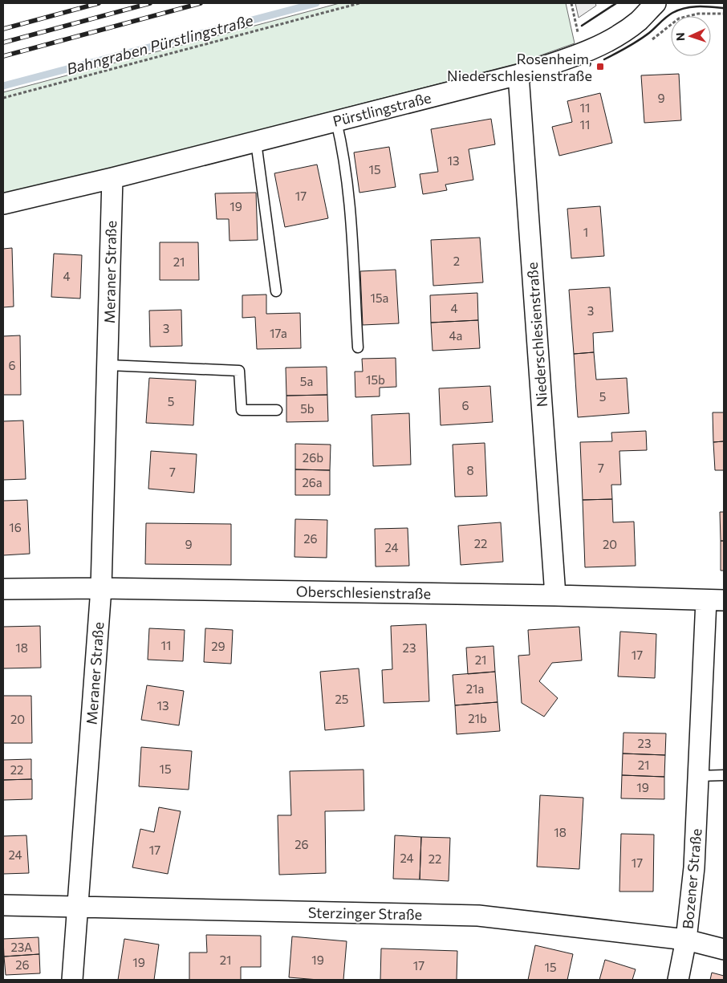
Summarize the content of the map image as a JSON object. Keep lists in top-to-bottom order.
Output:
{
  "streets": {
    "street": [
      "Pürstlingstraße",
      "Meraner Straße",
      "Niederschlesienstraße",
      "Oberschlesienstraße",
      "Bozener Straße",
      "Sterzinger Straße"
    ]
  },
  "crossings": [
    ["Pürstlingstraße", "Meraner Straße"],
    ["Pürstlingstraße", "Niederschlesienstraße"],
    ["Meraner Straße", "Oberschlesienstraße"],
    ["Meraner Straße", "Sterzinger Straße"],
    ["Niederschlesienstraße", "Oberschlesienstraße"],
    ["Oberschlesienstraße", "Bozener Straße"],
    ["Bozener Straße", "Sterzinger Straße"]
  ],
  "water": ["Bahngraben Pürstlingstraße"],
  "places": {
    "transit": ["Rosenheim, Niederschlesienstraße"]
  },
  "house_numbers": [
    "9",
    "11",
    "11",
    "13",
    "15",
    "17",
    "19",
    "1",
    "2",
    "21",
    "4",
    "15a",
    "4",
    "3",
    "3",
    "17a",
    "4a",
    "6",
    "15b",
    "5a",
    "5",
    "5",
    "6",
    "5b",
    "26b",
    "7",
    "8",
    "7",
    "26a",
    "16",
    "26",
    "22",
    "9",
    "20",
    "24",
    "11",
    "29",
    "18",
    "23",
    "17",
    "21",
    "21a",
    "25",
    "13",
    "21b",
    "20",
    "23",
    "21",
    "15",
    "22",
    "19",
    "18",
    "26",
    "17",
    "24",
    "24",
    "22",
    "17",
    "23A",
    "21",
    "19",
    "19",
    "26",
    "17",
    "15"
  ],
  "north": "left"
}
